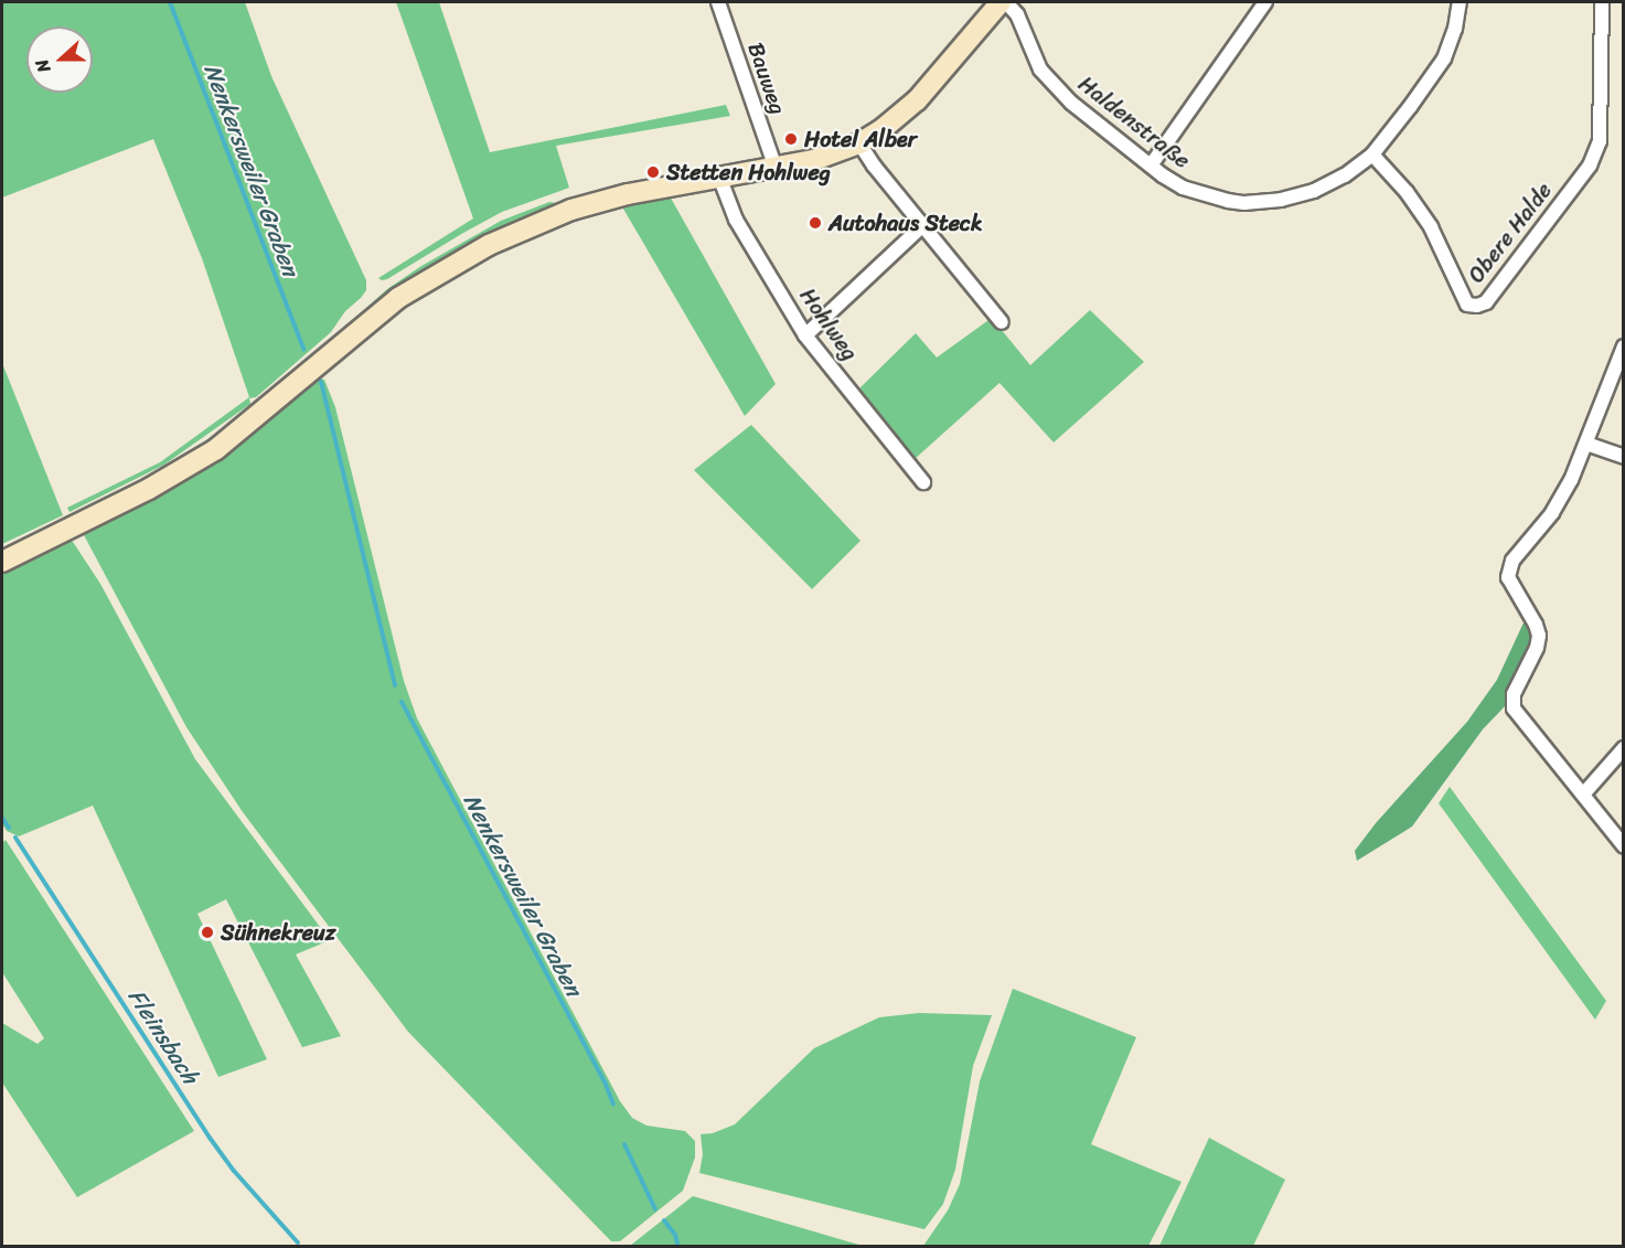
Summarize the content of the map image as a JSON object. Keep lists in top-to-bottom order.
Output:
{
  "streets": {
    "street": [
      "Bauweg",
      "Haldenstraße",
      "Obere Halde",
      "Hohlweg"
    ]
  },
  "crossings": [
    ["Haldenstraße", "Obere Halde"]
  ],
  "water": ["Nenkersweiler Graben", "Fleinsbach"],
  "places": [
    "Hotel Alber",
    "Stetten Hohlweg",
    "Autohaus Steck",
    "Sühnekreuz"
  ],
  "north": "left"
}
